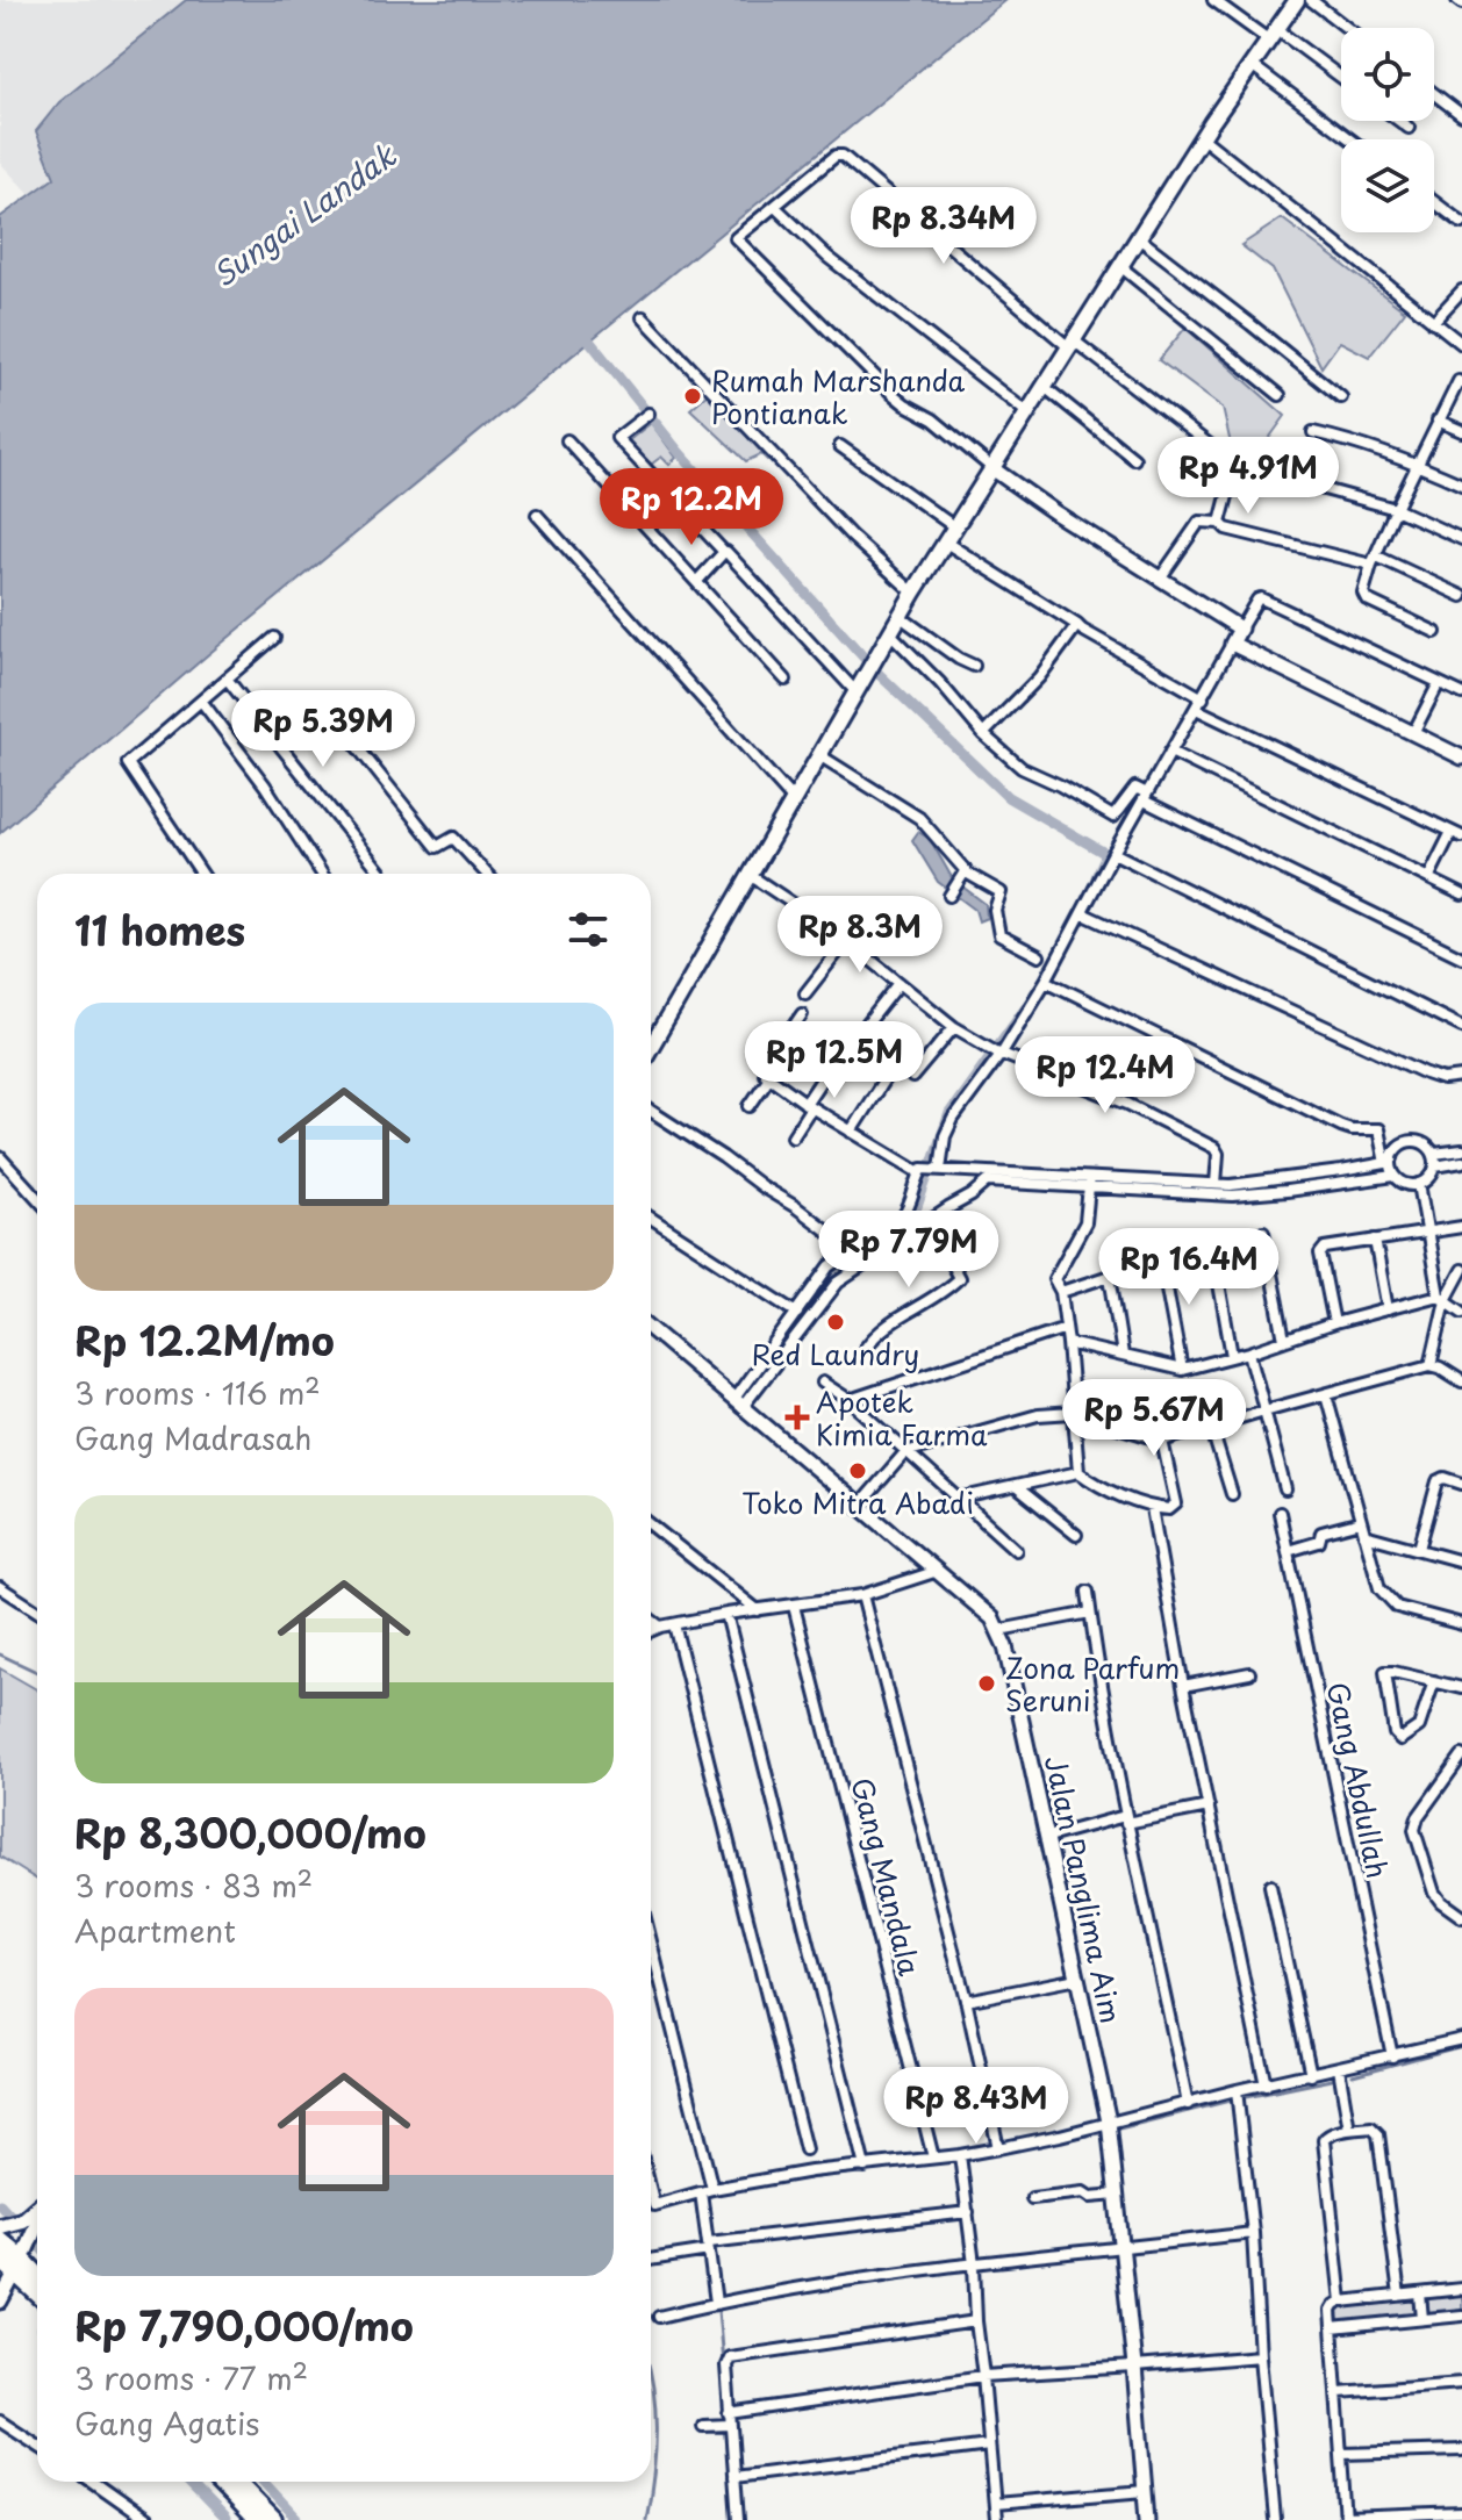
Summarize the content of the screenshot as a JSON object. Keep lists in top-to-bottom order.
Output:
{
  "streets": {
    "street": ["Gang Abdullah", "Gang Mandala", "Jalan Panglima Aim"]
  },
  "water": ["Sungai Landak"],
  "places": {
    "other": [
      "Rumah Marshanda Pontianak",
      "Red Laundry",
      "Toko Mitra Abadi",
      "Zona Parfum Seruni"
    ],
    "health": ["Apotek Kimia Farma"]
  },
  "page": {
    "price": [
      "Rp 8.34M",
      "Rp 4.91M",
      "Rp 12.2M",
      "Rp 5.39M",
      "Rp 8.3M",
      "Rp 12.5M",
      "Rp 12.4M",
      "Rp 7.79M",
      "Rp 16.4M",
      "Rp 5.67M",
      "Rp 8.43M"
    ],
    "heading": "11 homes",
    "list": [
      {
        "name": "Rp 12.2M/mo",
        "note": "3 rooms · 116 m² · Gang Madrasah"
      },
      {
        "name": "Rp 8,300,000/mo",
        "note": "3 rooms · 83 m² · Apartment"
      },
      {
        "name": "Rp 7,790,000/mo",
        "note": "3 rooms · 77 m² · Gang Agatis"
      }
    ]
  }
}
